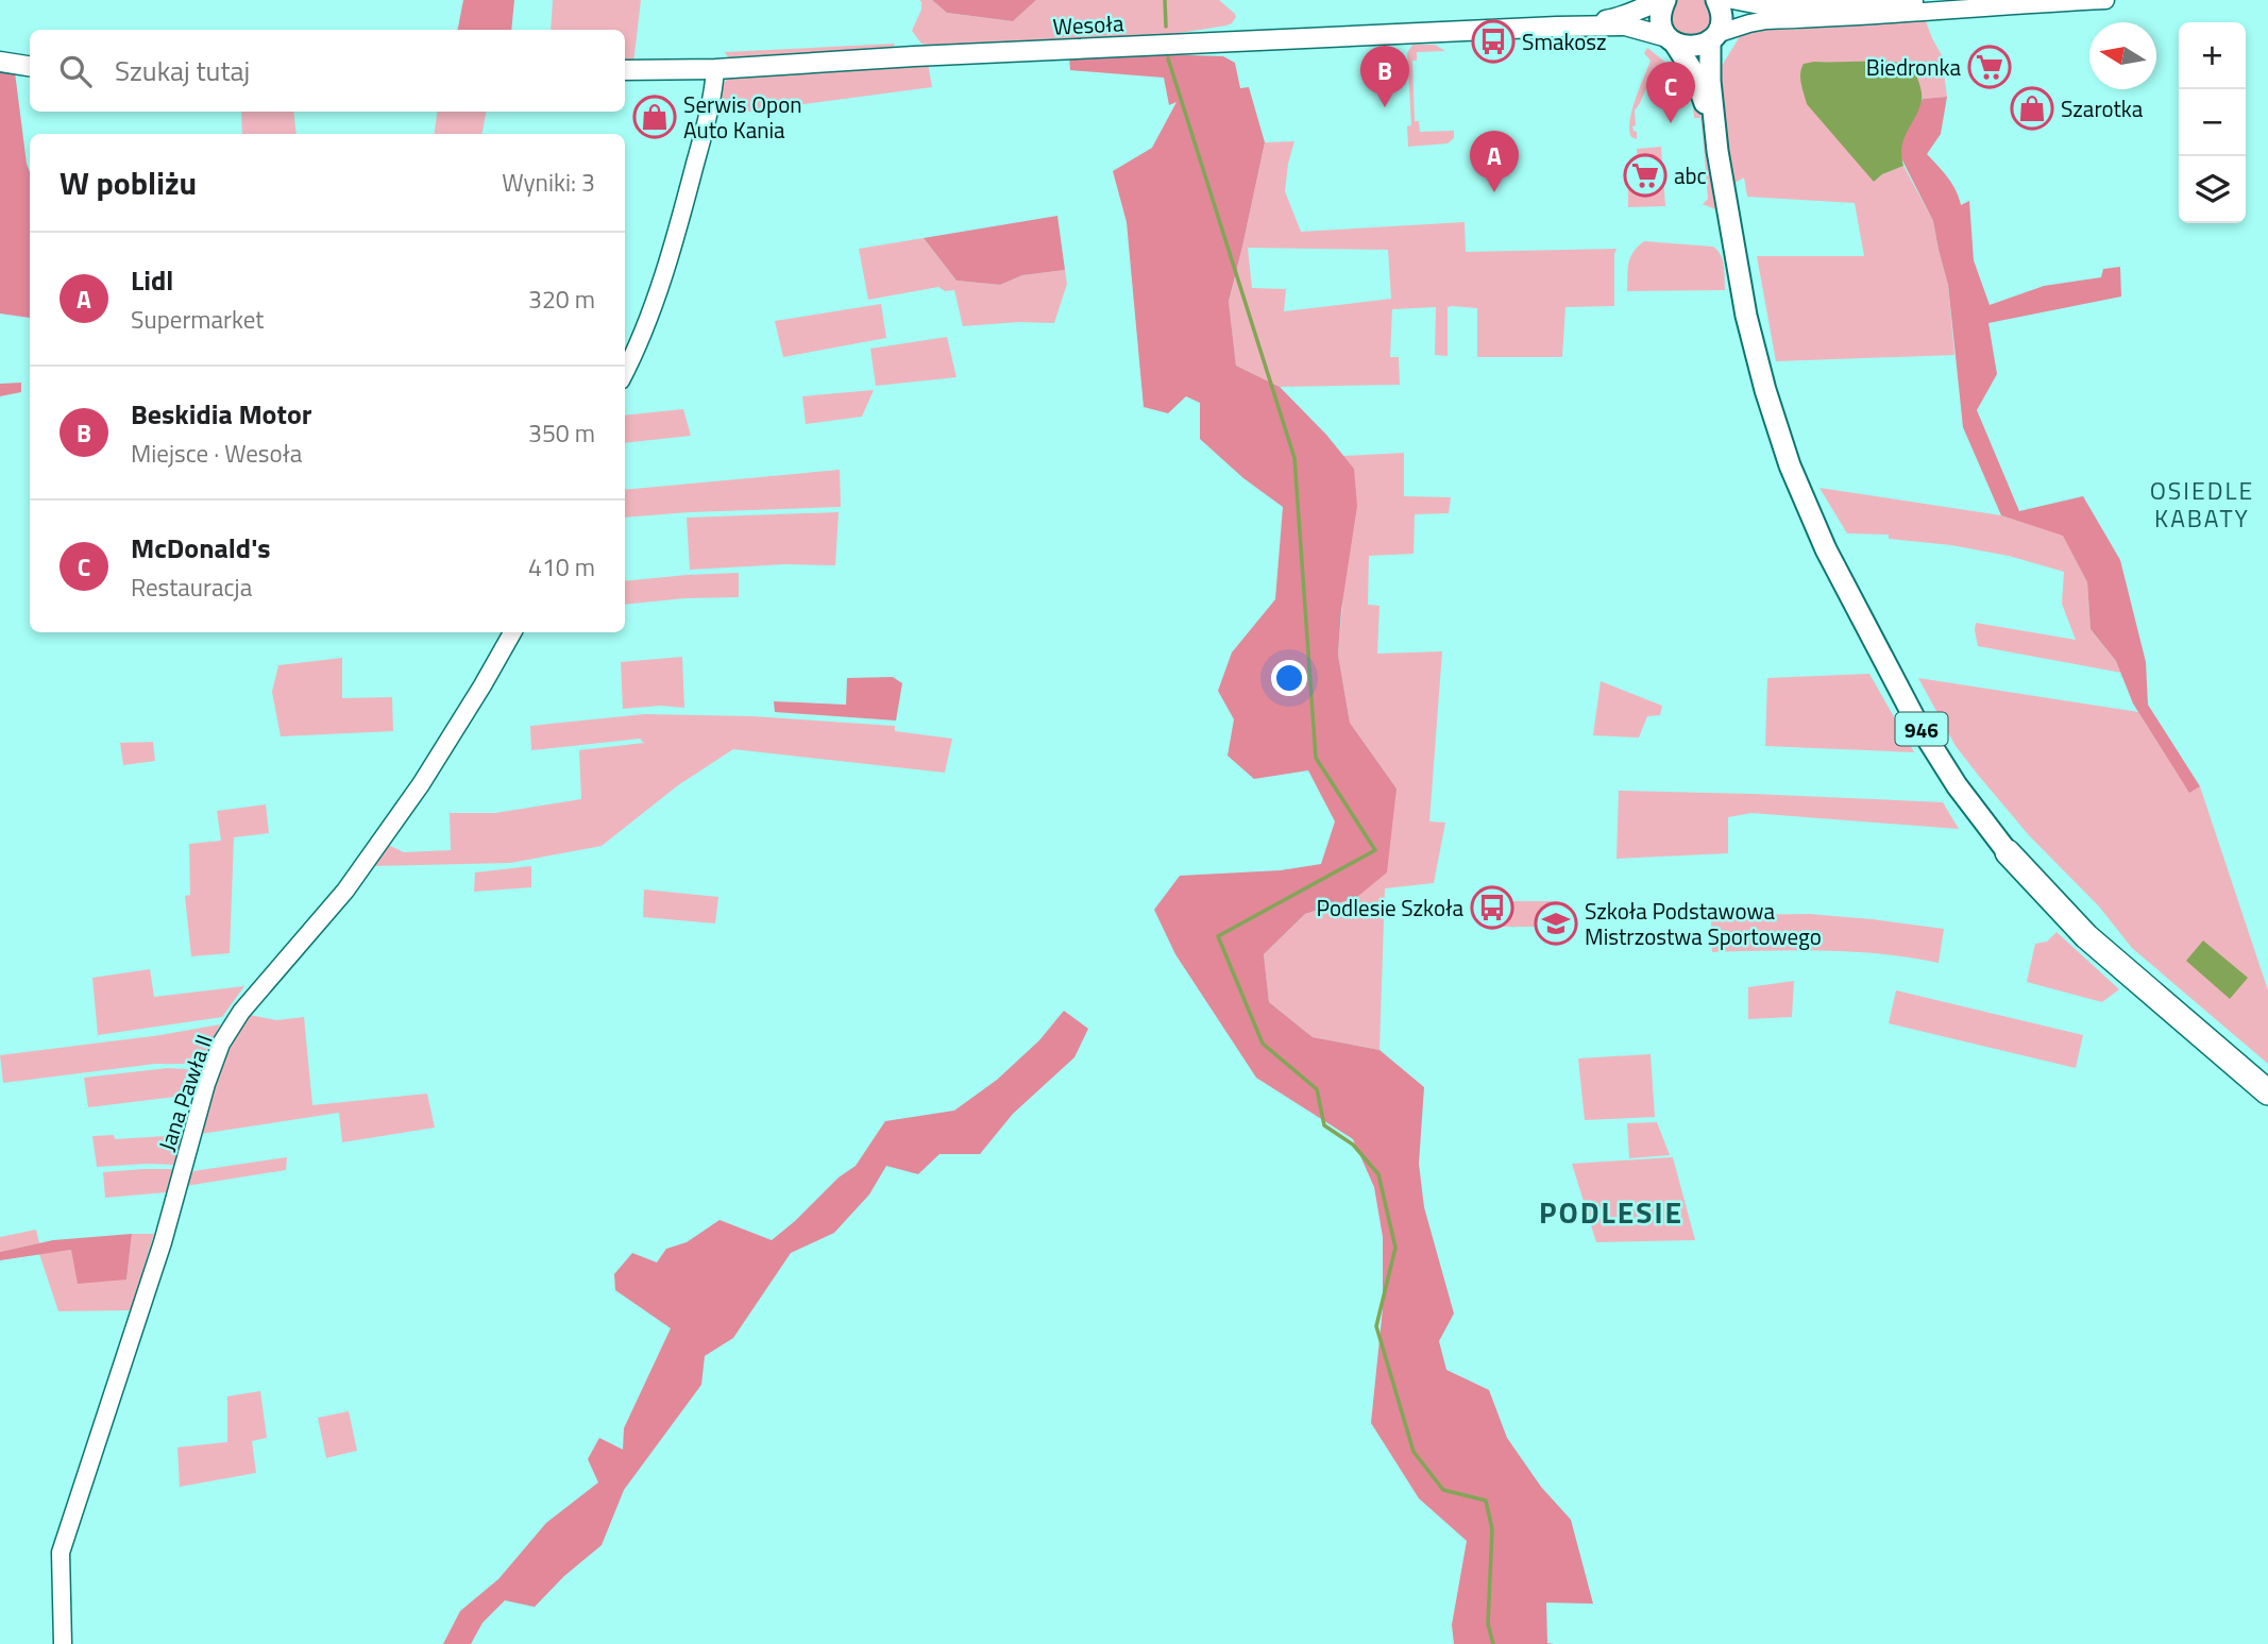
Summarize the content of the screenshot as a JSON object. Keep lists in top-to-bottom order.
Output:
{
  "streets": {
    "highway": ["946"],
    "main road": ["Wesoła"],
    "street": ["Jana Pawła II"]
  },
  "crossings": [
    ["Wesoła", "946"]
  ],
  "districts": ["OSIEDLE KABATY", "PODLESIE"],
  "places": {
    "bus stop": ["Smakosz", "Podlesie Szkoła"],
    "supermarket": ["Biedronka", "abc"],
    "shop": ["Szarotka", "Serwis Opon Auto Kania"],
    "school or university": ["Szkoła Podstawowa Mistrzostwa Sportowego"]
  },
  "north": "left",
  "page": {
    "map_buttons": ["+", "−"],
    "search": "Szukaj tutaj",
    "pins": ["B", "C", "A"],
    "heading": ["W pobliżu", "Wyniki: 3"],
    "list": [
      {
        "mark": "A",
        "name": "Lidl",
        "note": "Supermarket",
        "value": "320 m"
      },
      {
        "mark": "B",
        "name": "Beskidia Motor",
        "note": "Miejsce · Wesoła",
        "value": "350 m"
      },
      {
        "mark": "C",
        "name": "McDonald's",
        "note": "Restauracja",
        "value": "410 m"
      }
    ]
  }
}
